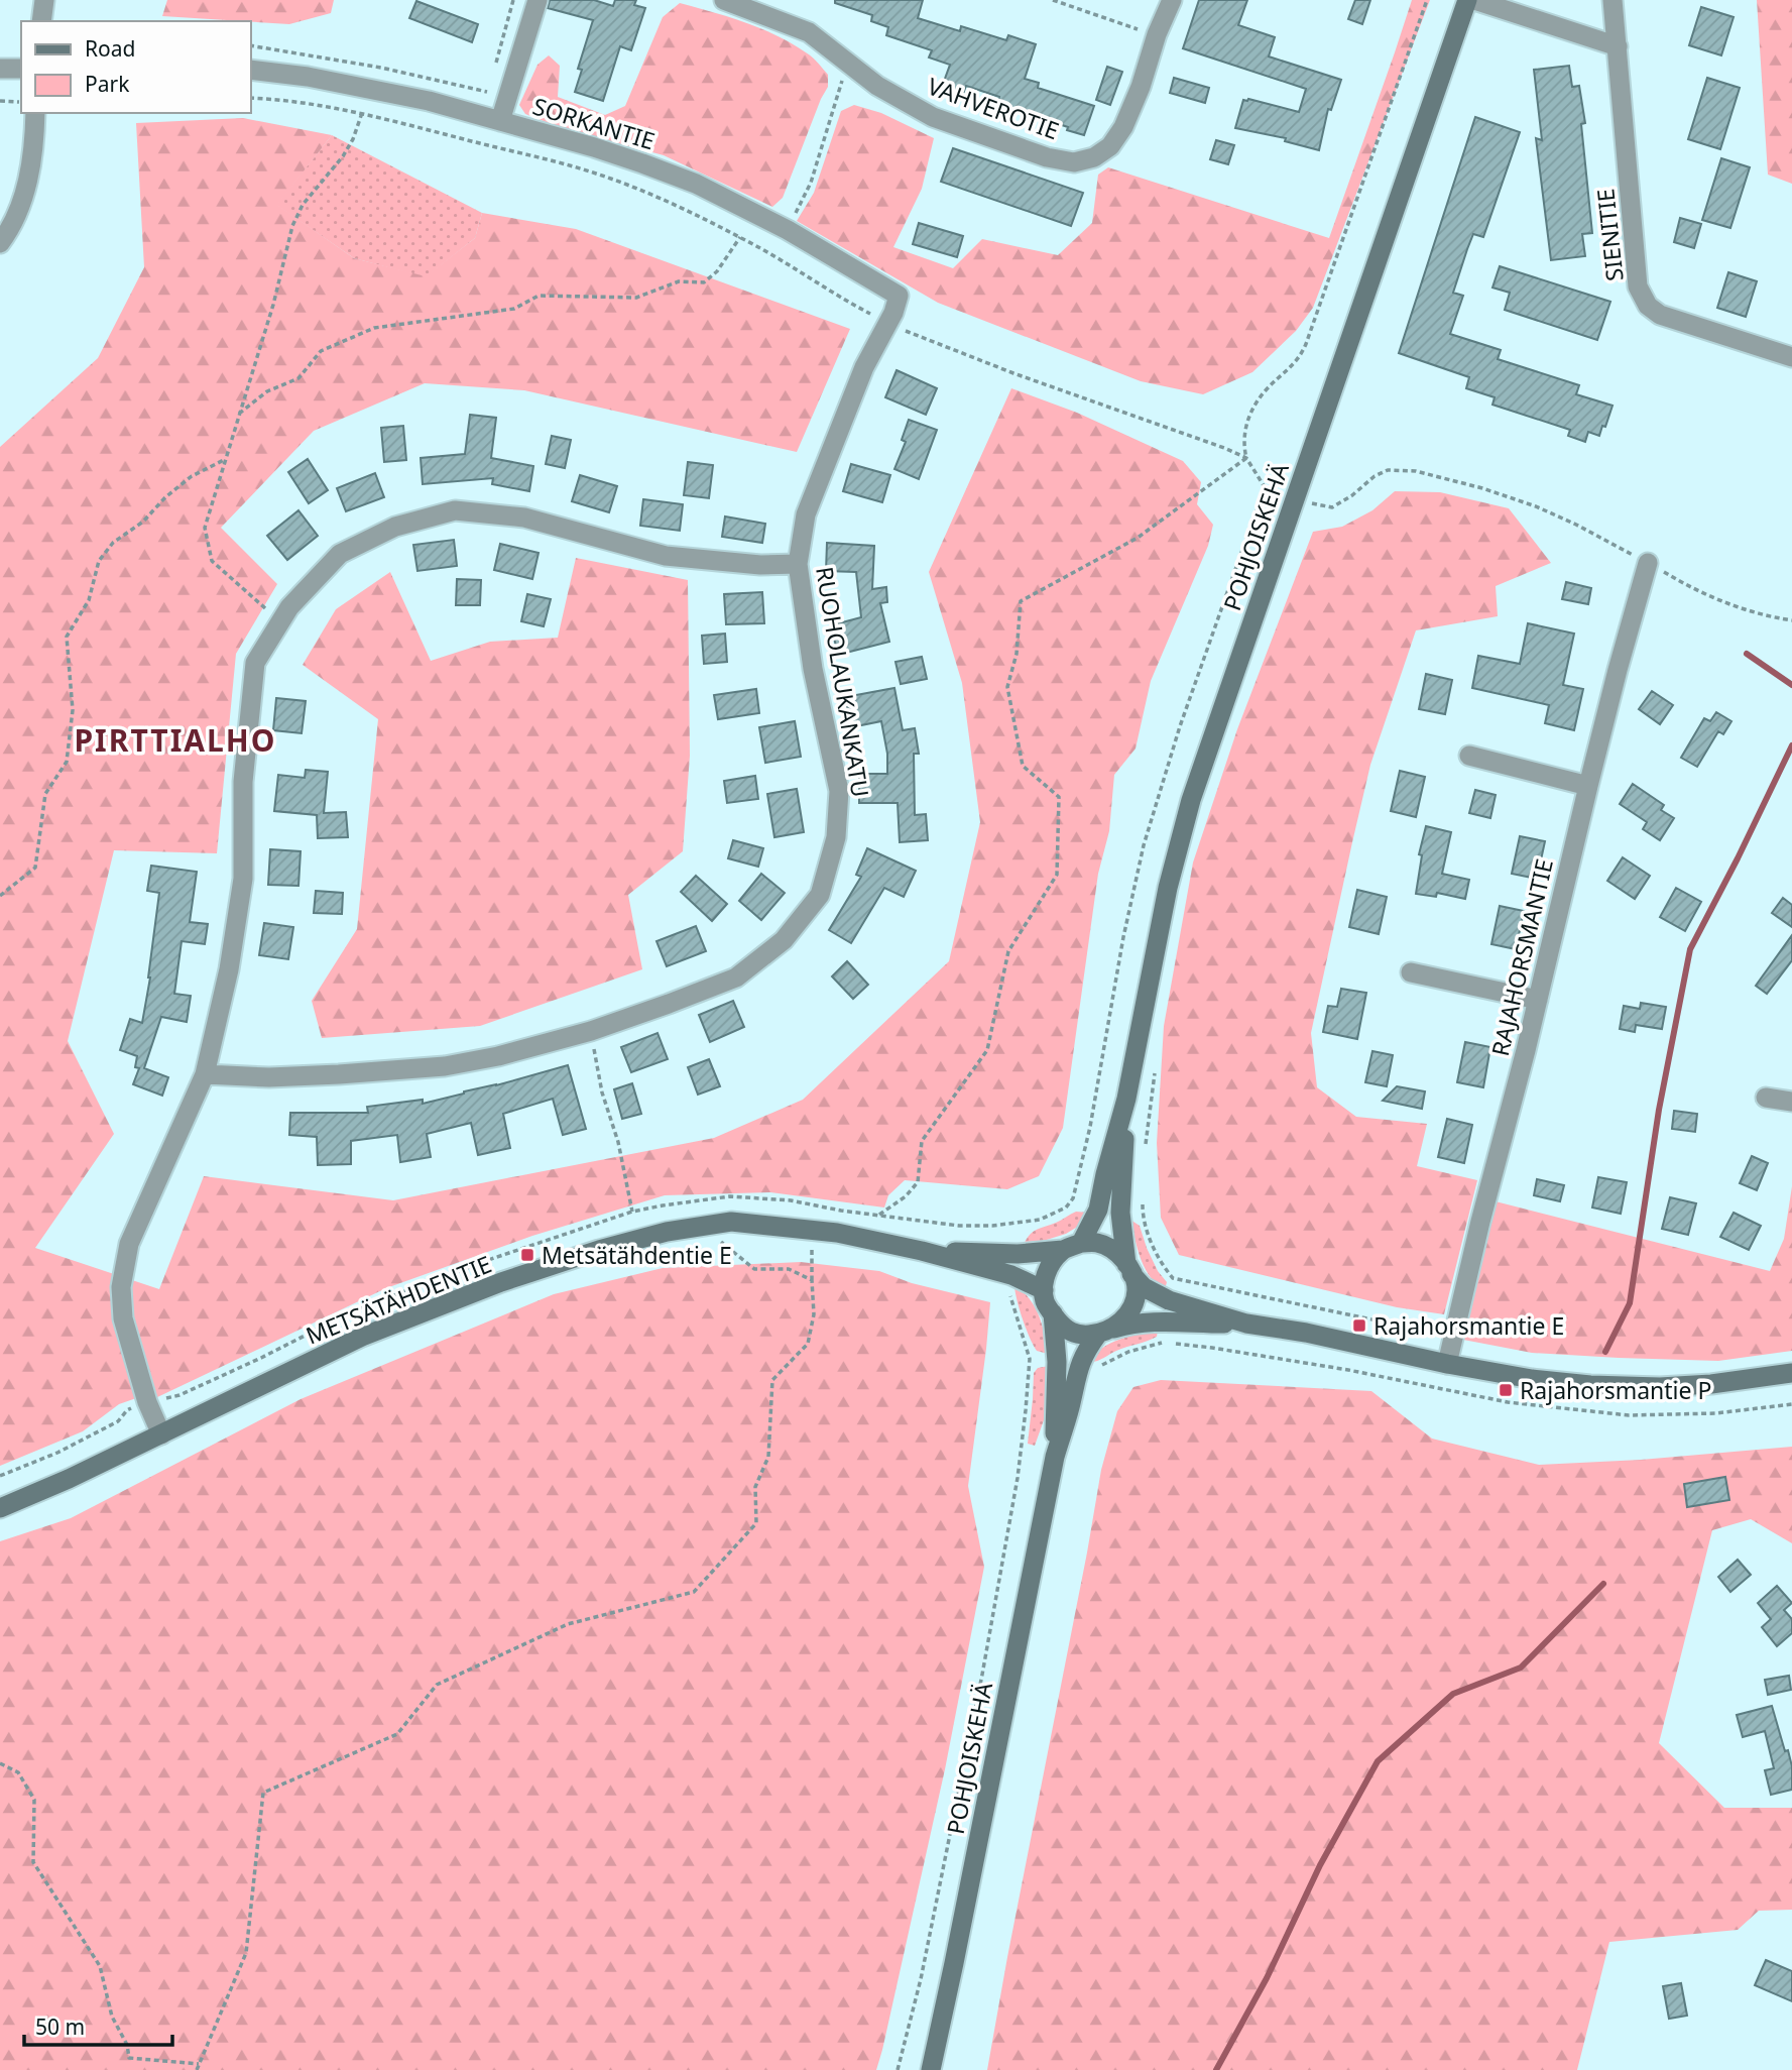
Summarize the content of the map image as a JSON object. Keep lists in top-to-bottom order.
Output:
{
  "streets": {
    "main road": ["POHJOISKEHÄ", "METSÄTÄHDENTIE"],
    "street": [
      "VAHVEROTIE",
      "SORKANTIE",
      "SIENITIE",
      "RUOHOLAUKANKATU",
      "RAJAHORSMANTIE"
    ]
  },
  "crossings": [
    ["SORKANTIE", "RUOHOLAUKANKATU"],
    ["POHJOISKEHÄ", "METSÄTÄHDENTIE"]
  ],
  "districts": ["PIRTTIALHO"],
  "places": {
    "transit": ["Metsätähdentie E", "Rajahorsmantie E", "Rajahorsmantie P"]
  },
  "legend": ["Road", "Park"],
  "scale_bar": "50 m"
}
